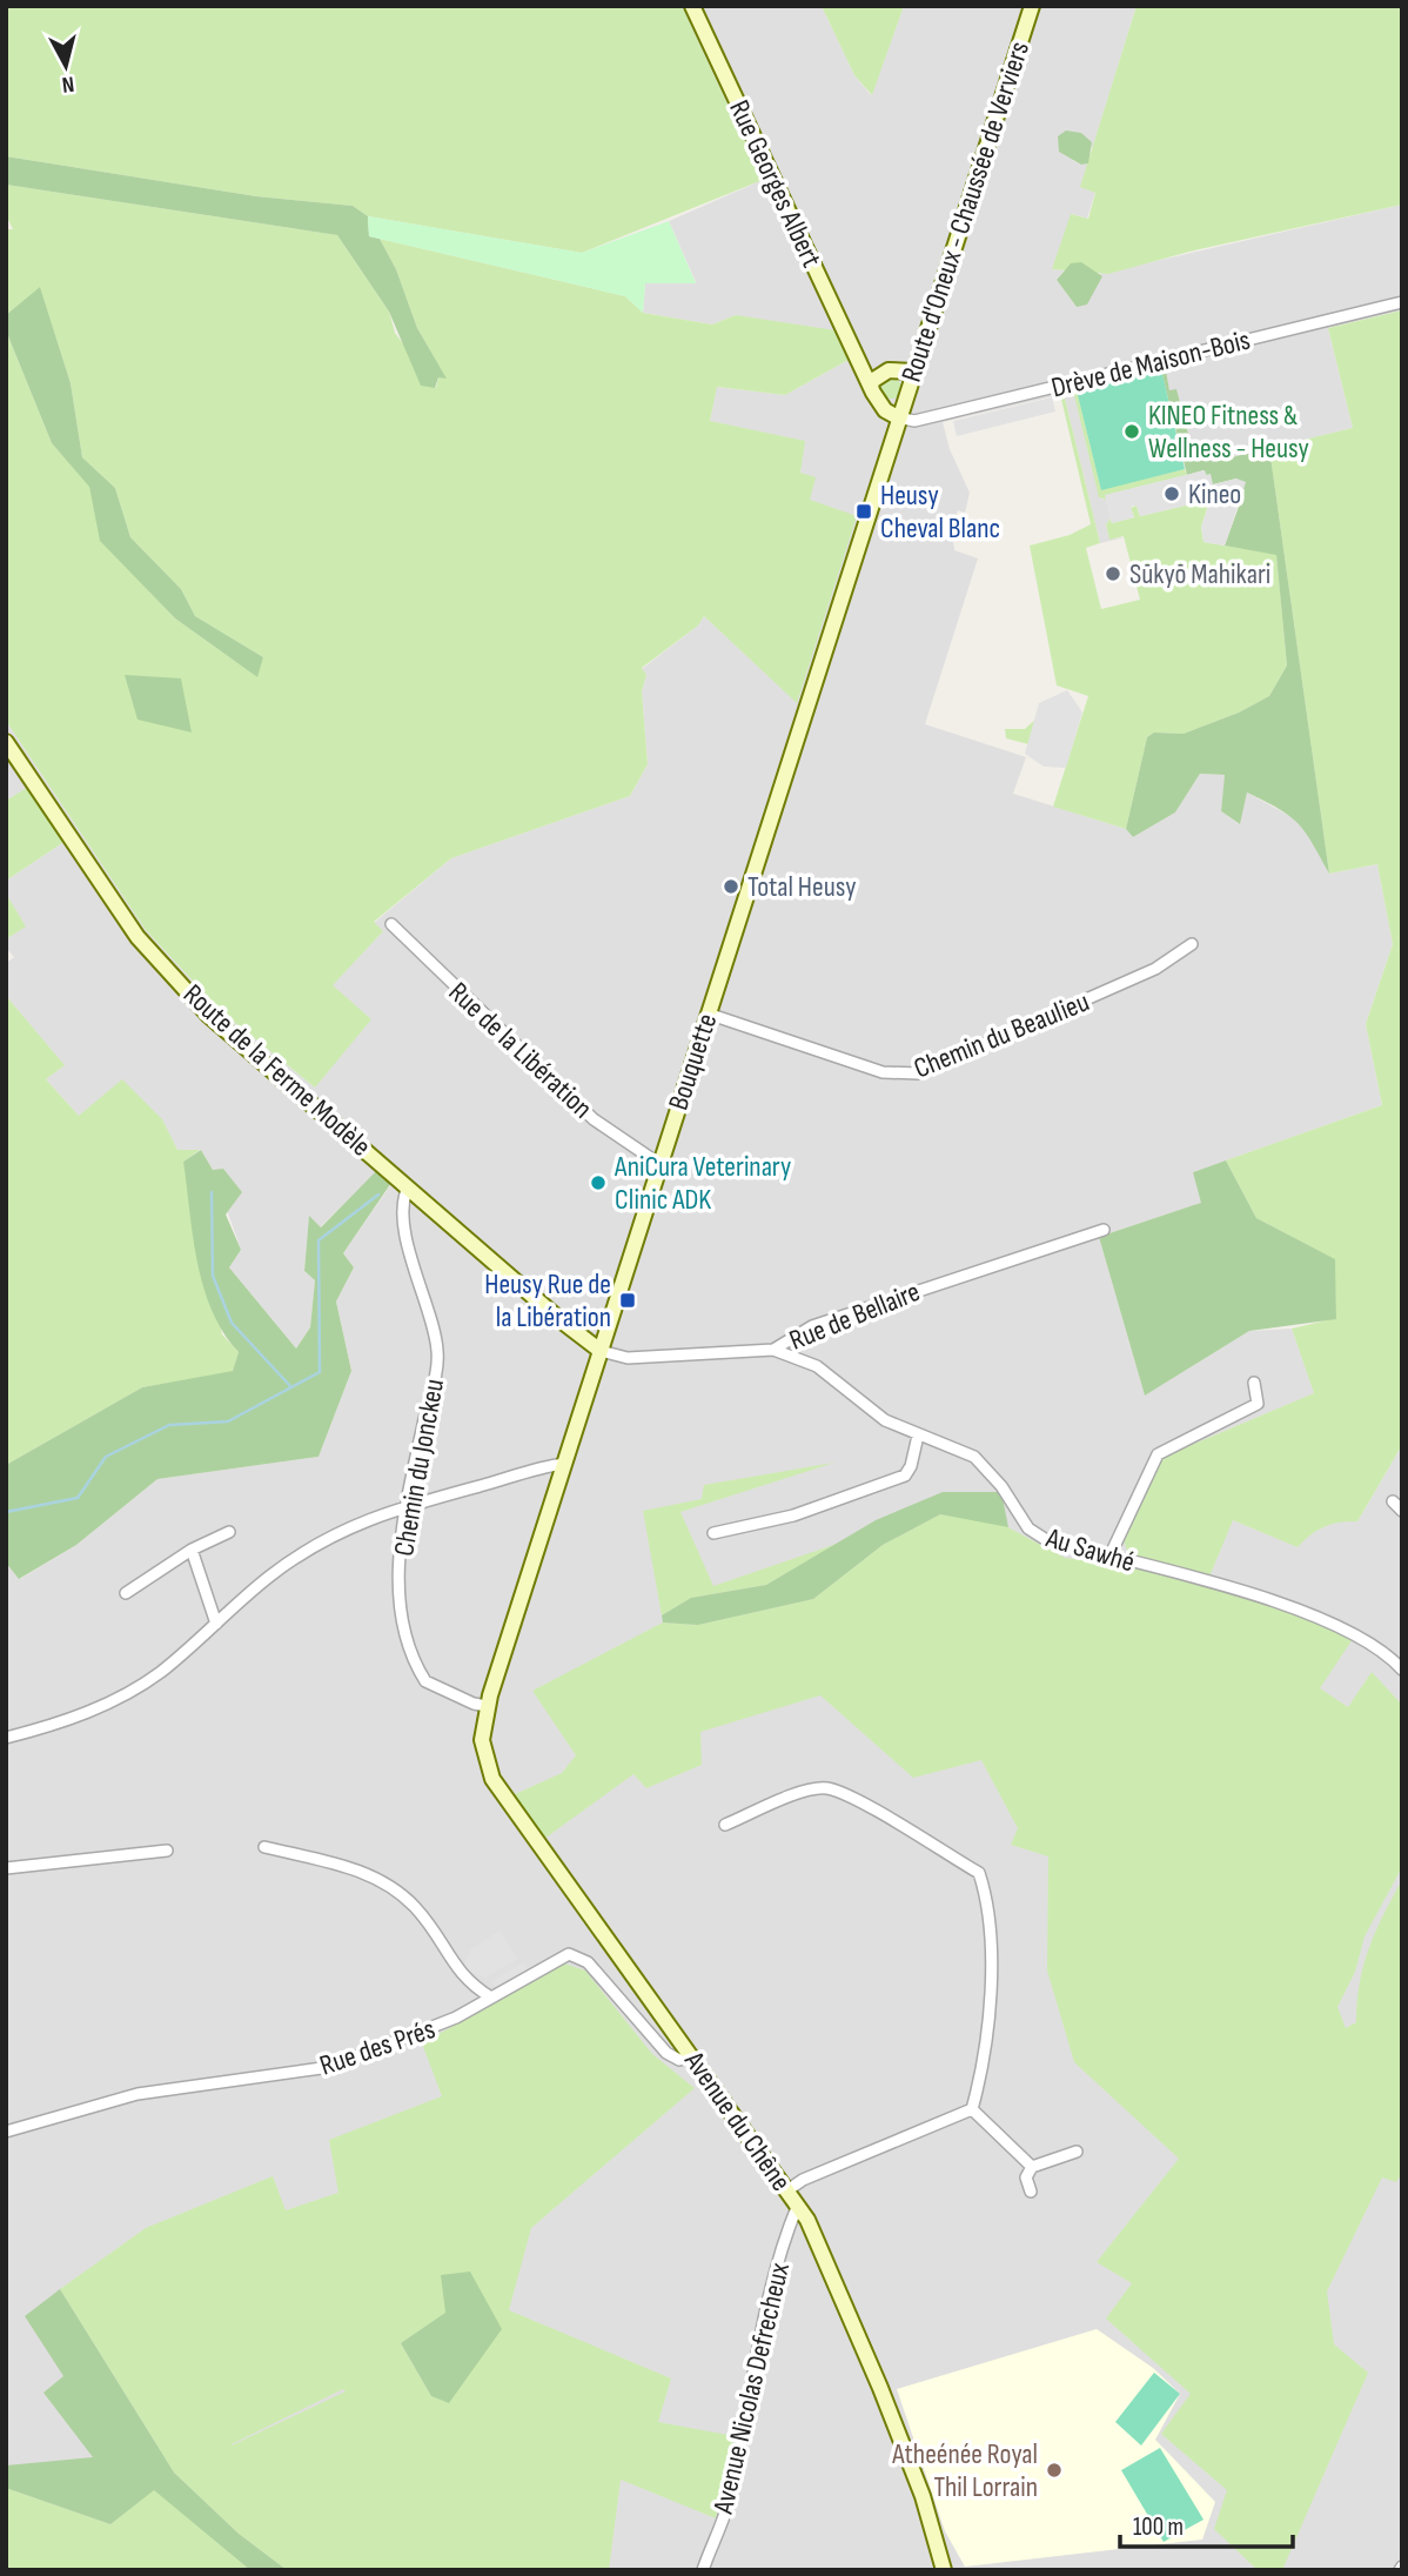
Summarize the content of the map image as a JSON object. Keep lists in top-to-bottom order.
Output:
{
  "streets": {
    "main road": [
      "Rue Georges Albert",
      "Route d'Oneux - Chaussée de Verviers",
      "Bouquette",
      "Route de la Ferme Modèle",
      "Avenue du Chêne"
    ],
    "street": [
      "Drève de Maison-Bois",
      "Chemin du Beaulieu",
      "Rue de la Libération",
      "Rue de Bellaire",
      "Chemin du Jonckeu",
      "Au Sawhé",
      "Rue des Prés",
      "Avenue Nicolas Defrecheux"
    ]
  },
  "crossings": [
    ["Rue Georges Albert", "Route d'Oneux - Chaussée de Verviers"],
    ["Rue Georges Albert", "Drève de Maison-Bois"],
    ["Rue Georges Albert", "Bouquette"],
    ["Route d'Oneux - Chaussée de Verviers", "Drève de Maison-Bois"],
    ["Route d'Oneux - Chaussée de Verviers", "Bouquette"],
    ["Drève de Maison-Bois", "Bouquette"],
    ["Chemin du Beaulieu", "Bouquette"],
    ["Rue de la Libération", "Bouquette"],
    ["Bouquette", "Route de la Ferme Modèle"],
    ["Bouquette", "Rue de Bellaire"],
    ["Bouquette", "Chemin du Jonckeu"],
    ["Bouquette", "Avenue du Chêne"],
    ["Route de la Ferme Modèle", "Rue de Bellaire"],
    ["Route de la Ferme Modèle", "Chemin du Jonckeu"],
    ["Rue de Bellaire", "Au Sawhé"],
    ["Chemin du Jonckeu", "Avenue du Chêne"],
    ["Rue des Prés", "Avenue du Chêne"],
    ["Avenue du Chêne", "Avenue Nicolas Defrecheux"]
  ],
  "places": {
    "other": [
      "KINEO Fitness & Wellness - Heusy",
      "Kineo",
      "Sūkyō Mahikari",
      "Total Heusy",
      "AniCura Veterinary Clinic ADK",
      "Atheénée Royal Thil Lorrain"
    ],
    "transit": ["Heusy Cheval Blanc", "Heusy Rue de la Libération"]
  },
  "scale_bar": "100 m",
  "north": "bottom"
}
